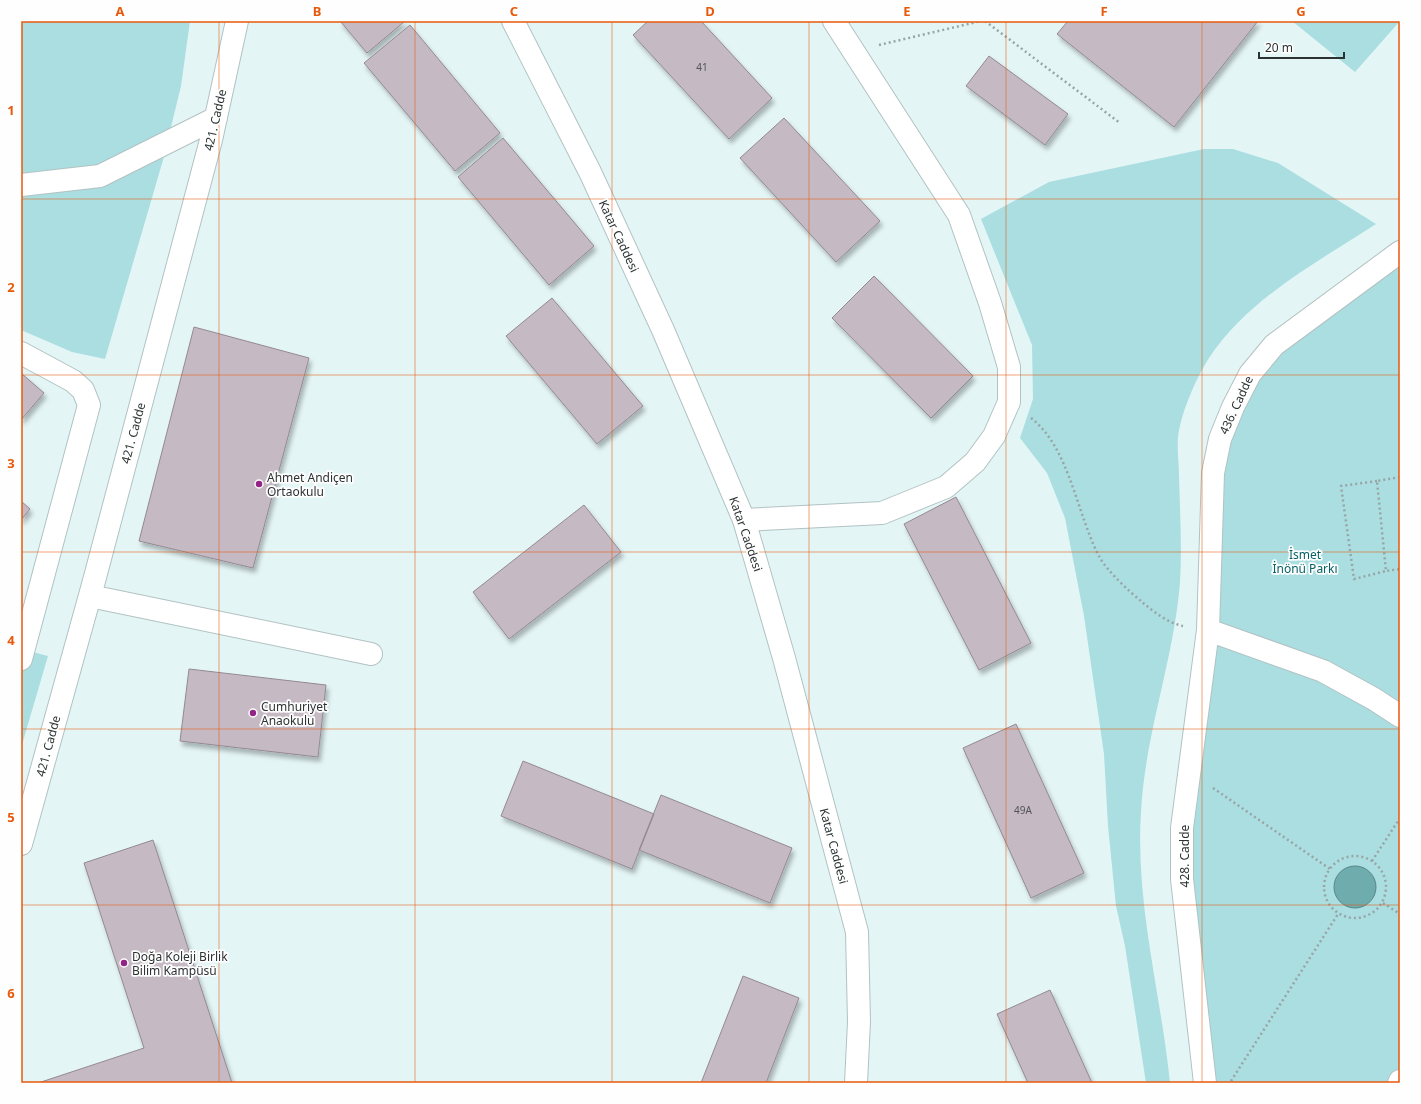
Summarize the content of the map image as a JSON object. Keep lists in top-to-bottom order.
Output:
{
  "streets": {
    "street": [
      "421. Cadde",
      "Katar Caddesi",
      "436. Cadde",
      "428. Cadde"
    ]
  },
  "crossings": [
    ["436. Cadde", "428. Cadde"]
  ],
  "parks": ["İsmet İnönü Parkı"],
  "places": ["Ahmet Andiçen Ortaokulu", "Cumhuriyet Anaokulu", "Doğa Koleji Birlik Bilim Kampüsü"],
  "house_numbers": ["41", "49A"],
  "scale_bar": "20 m",
  "grid": {
    "columns": [
      "A",
      "B",
      "C",
      "D",
      "E",
      "F",
      "G"
    ],
    "rows": [
      "1",
      "2",
      "3",
      "4",
      "5",
      "6"
    ]
  }
}
